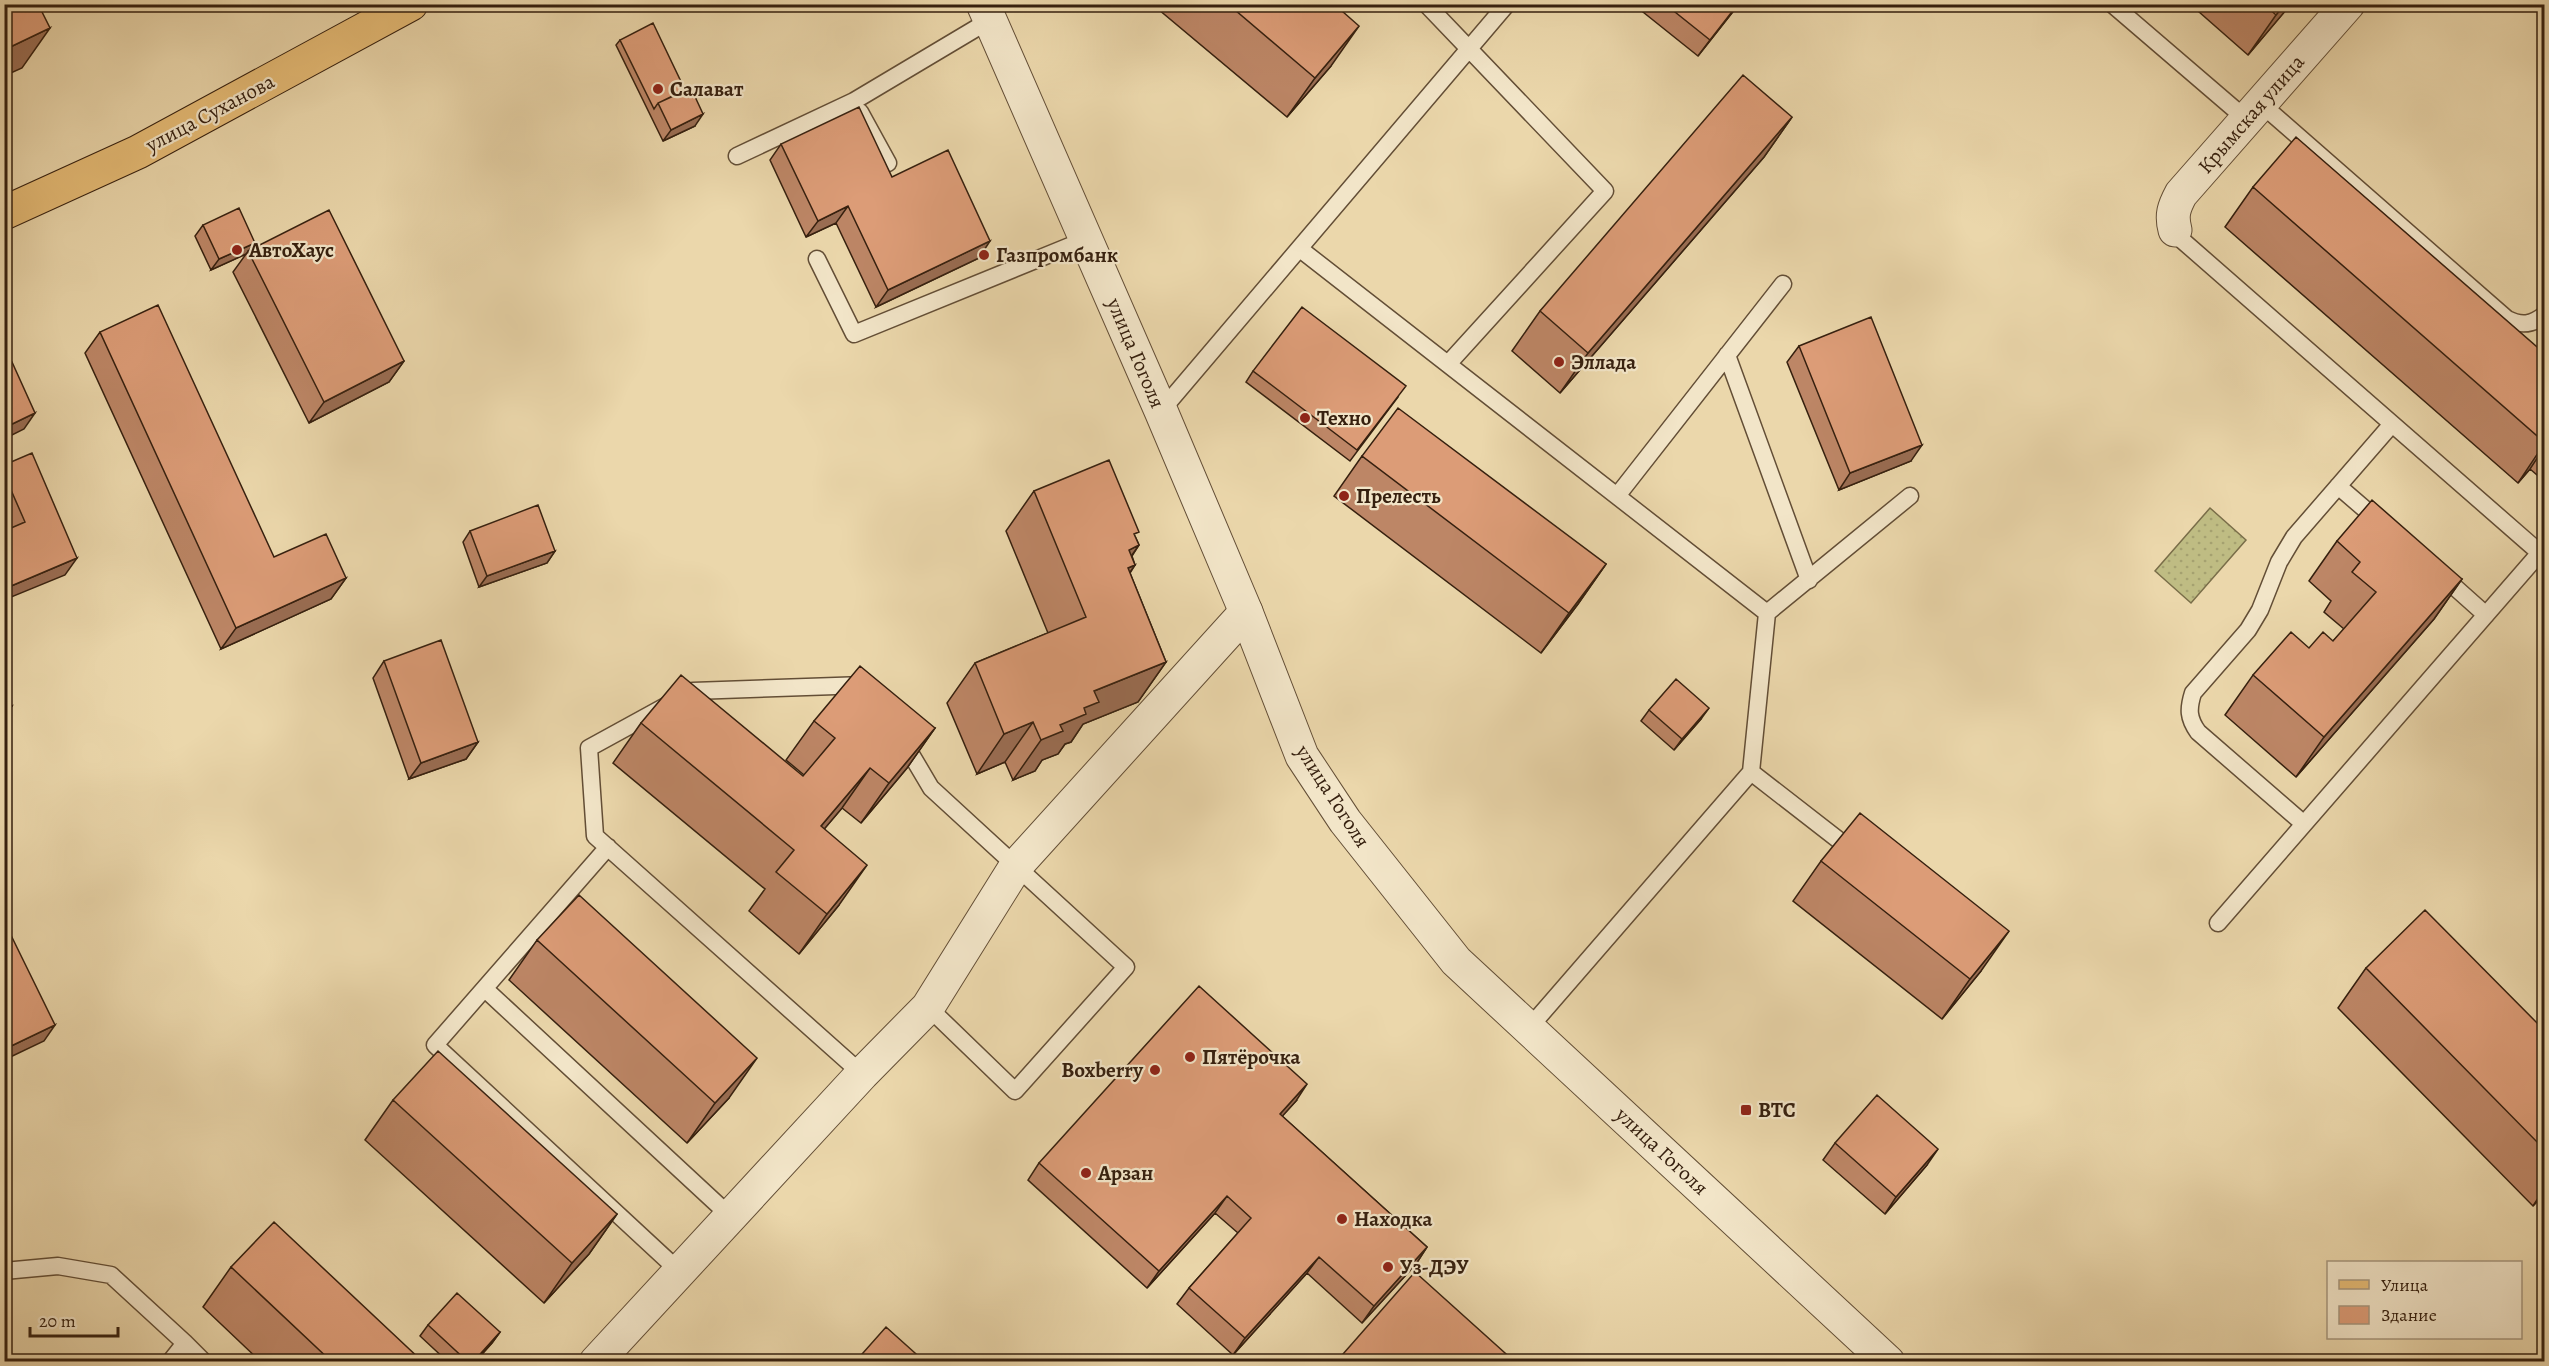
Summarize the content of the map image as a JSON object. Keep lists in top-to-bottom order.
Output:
{
  "streets": {
    "main road": ["улица Суханова"],
    "street": ["Крымская улица", "улица Гоголя"]
  },
  "places": {
    "other": [
      "Салават",
      "АвтоХаус",
      "Газпромбанк",
      "Эллада",
      "Техно",
      "Прелесть",
      "Пятёрочка",
      "Boxberry",
      "Арзан",
      "Находка",
      "Уз-ДЭУ"
    ],
    "transit": ["ВТС"]
  },
  "legend": ["Улица", "Здание"],
  "scale_bar": "20 m"
}
